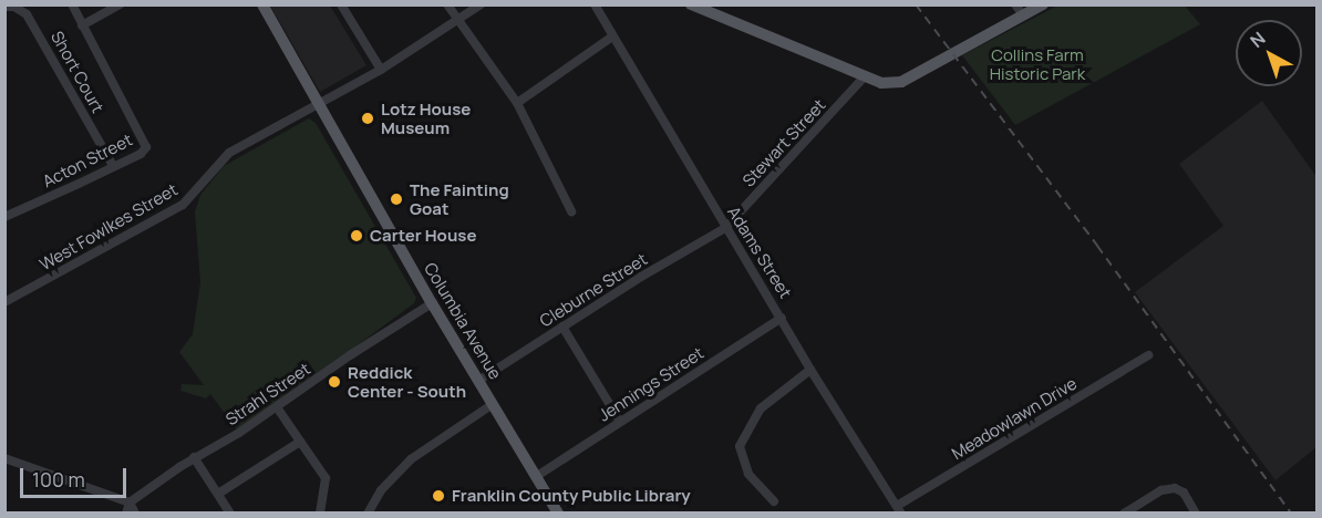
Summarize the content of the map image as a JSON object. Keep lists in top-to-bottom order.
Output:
{
  "streets": {
    "main road": ["Columbia Avenue"],
    "street": [
      "Short Court",
      "Stewart Street",
      "Acton Street",
      "West Fowlkes Street",
      "Adams Street",
      "Cleburne Street",
      "Jennings Street",
      "Strahl Street",
      "Meadowlawn Drive"
    ]
  },
  "crossings": [
    ["Short Court", "Acton Street"],
    ["Stewart Street", "Adams Street"],
    ["Stewart Street", "Cleburne Street"],
    ["West Fowlkes Street", "Columbia Avenue"],
    ["Adams Street", "Cleburne Street"],
    ["Adams Street", "Jennings Street"],
    ["Adams Street", "Meadowlawn Drive"],
    ["Cleburne Street", "Columbia Avenue"],
    ["Columbia Avenue", "Jennings Street"],
    ["Columbia Avenue", "Strahl Street"]
  ],
  "parks": ["Collins Farm Historic Park"],
  "places": [
    "Lotz House Museum",
    "The Fainting Goat",
    "Carter House",
    "Reddick Center - South",
    "Franklin County Public Library"
  ],
  "scale_bar": "100 m",
  "north": "top left"
}
